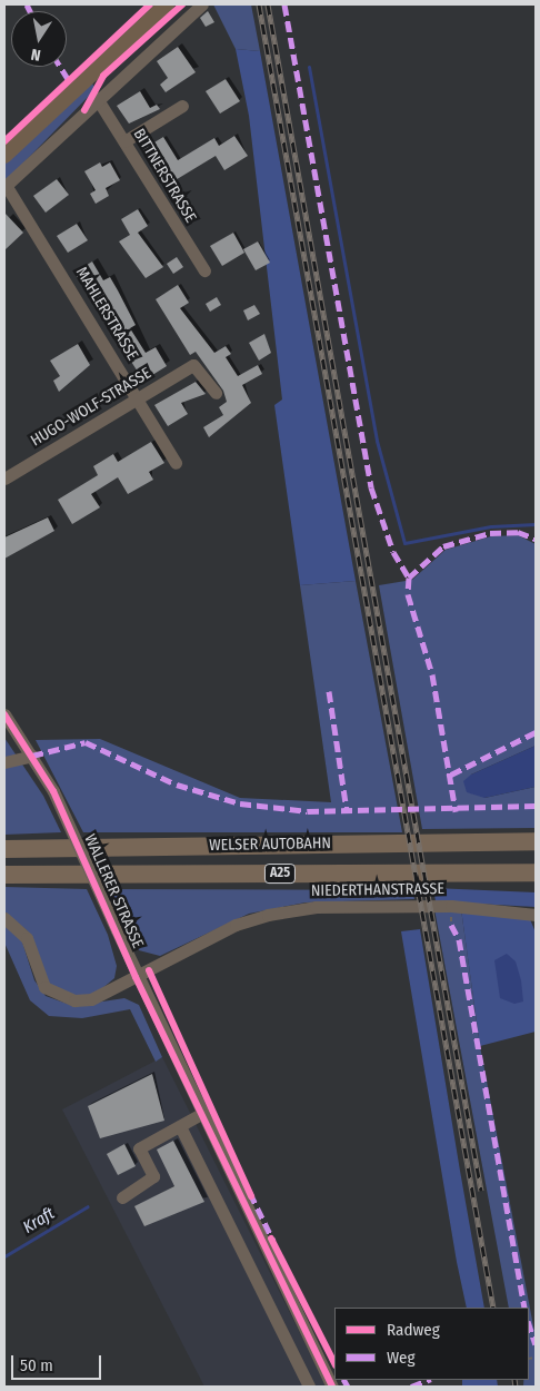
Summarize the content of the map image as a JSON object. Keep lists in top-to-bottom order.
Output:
{
  "streets": {
    "highway": ["WELSER AUTOBAHN", "A25"],
    "street": [
      "BITTNERSTRASSE",
      "MAHLERSTRASSE",
      "HUGO-WOLF-STRASSE",
      "NIEDERTHANSTRASSE",
      "WALLERER STRASSE"
    ]
  },
  "crossings": [
    ["MAHLERSTRASSE", "HUGO-WOLF-STRASSE"],
    ["NIEDERTHANSTRASSE", "WALLERER STRASSE"]
  ],
  "water": ["Kraft"],
  "legend": ["Radweg", "Weg"],
  "scale_bar": "50 m",
  "north": "bottom"
}
